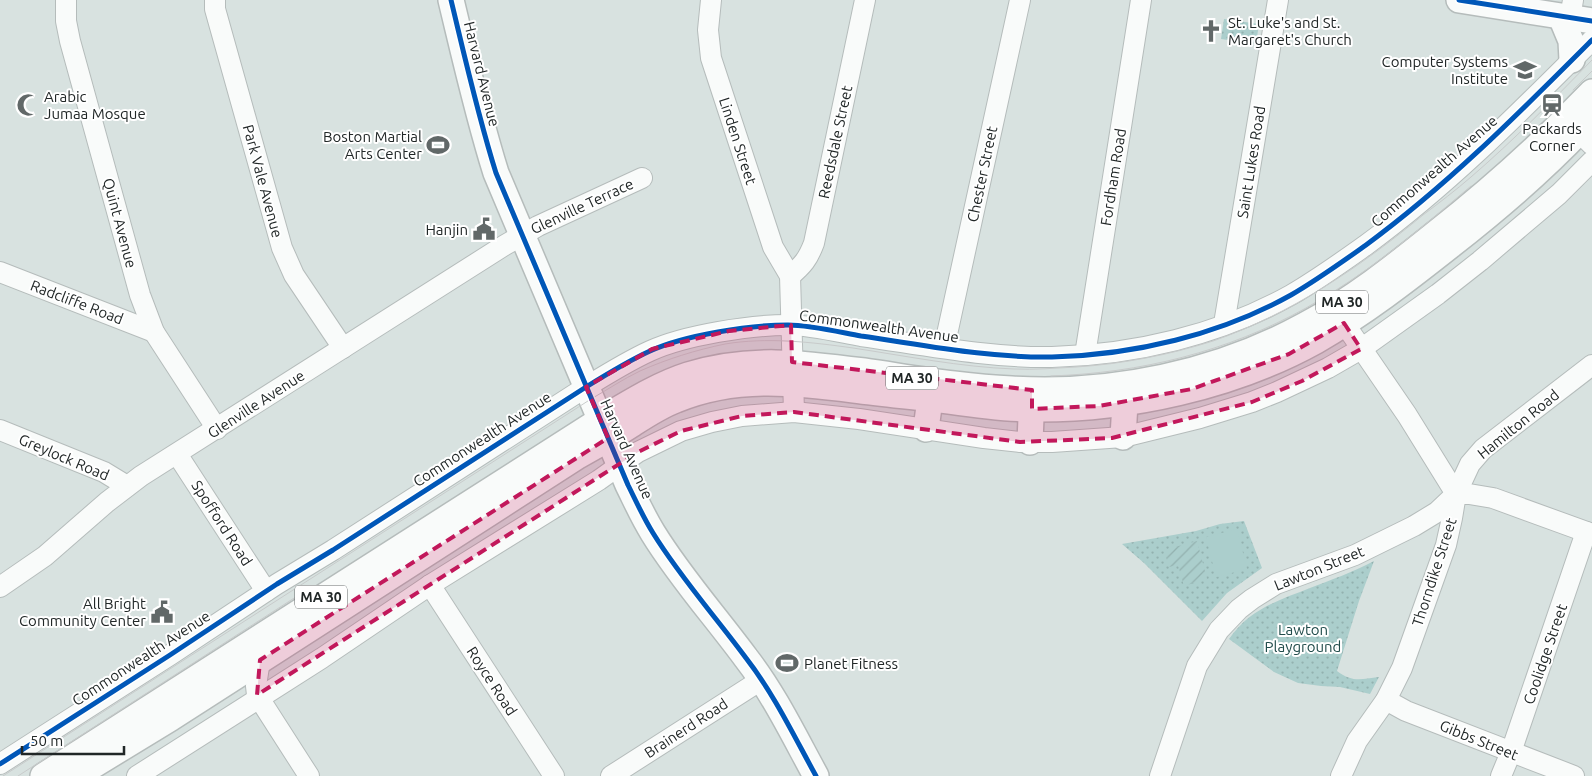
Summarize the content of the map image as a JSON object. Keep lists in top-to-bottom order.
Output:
{
  "streets": {
    "main road": ["Harvard Avenue", "MA 30"],
    "street": [
      "Linden Street",
      "Reedsdale Street",
      "Saint Lukes Road",
      "Commonwealth Avenue",
      "Chester Street",
      "Fordham Road",
      "Park Vale Avenue",
      "Glenville Terrace",
      "Quint Avenue",
      "Radcliffe Road",
      "Glenville Avenue",
      "Hamilton Road",
      "Greylock Road",
      "Spofford Road",
      "Lawton Street",
      "Thorndike Street",
      "Coolidge Street",
      "Royce Road",
      "Brainerd Road",
      "Gibbs Street"
    ]
  },
  "crossings": [
    ["Harvard Avenue", "Commonwealth Avenue"],
    ["Harvard Avenue", "Glenville Terrace"],
    ["Harvard Avenue", "MA 30"],
    ["Harvard Avenue", "Glenville Avenue"],
    ["Harvard Avenue", "Brainerd Road"],
    ["Linden Street", "Reedsdale Street"],
    ["Saint Lukes Road", "Commonwealth Avenue"],
    ["Commonwealth Avenue", "Chester Street"],
    ["Commonwealth Avenue", "Fordham Road"],
    ["Commonwealth Avenue", "Spofford Road"],
    ["Park Vale Avenue", "Glenville Avenue"],
    ["Glenville Terrace", "Glenville Avenue"],
    ["Quint Avenue", "Radcliffe Road"],
    ["Quint Avenue", "Glenville Avenue"],
    ["Glenville Avenue", "Greylock Road"],
    ["Glenville Avenue", "Spofford Road"],
    ["Hamilton Road", "Lawton Street"],
    ["Hamilton Road", "Thorndike Street"],
    ["Lawton Street", "Thorndike Street"],
    ["Thorndike Street", "Gibbs Street"],
    ["Coolidge Street", "Gibbs Street"]
  ],
  "parks": ["Lawton Playground"],
  "places": {
    "church": ["St. Luke's and St. Margaret's Church"],
    "school or university": ["Computer Systems Institute"],
    "mosque": ["Arabic Jumaa Mosque"],
    "station": ["Packards Corner"],
    "sports": ["Boston Martial Arts Center", "Planet Fitness"],
    "public building": ["Hanjin", "All Bright Community Center"]
  },
  "scale_bar": "50 m"
}
